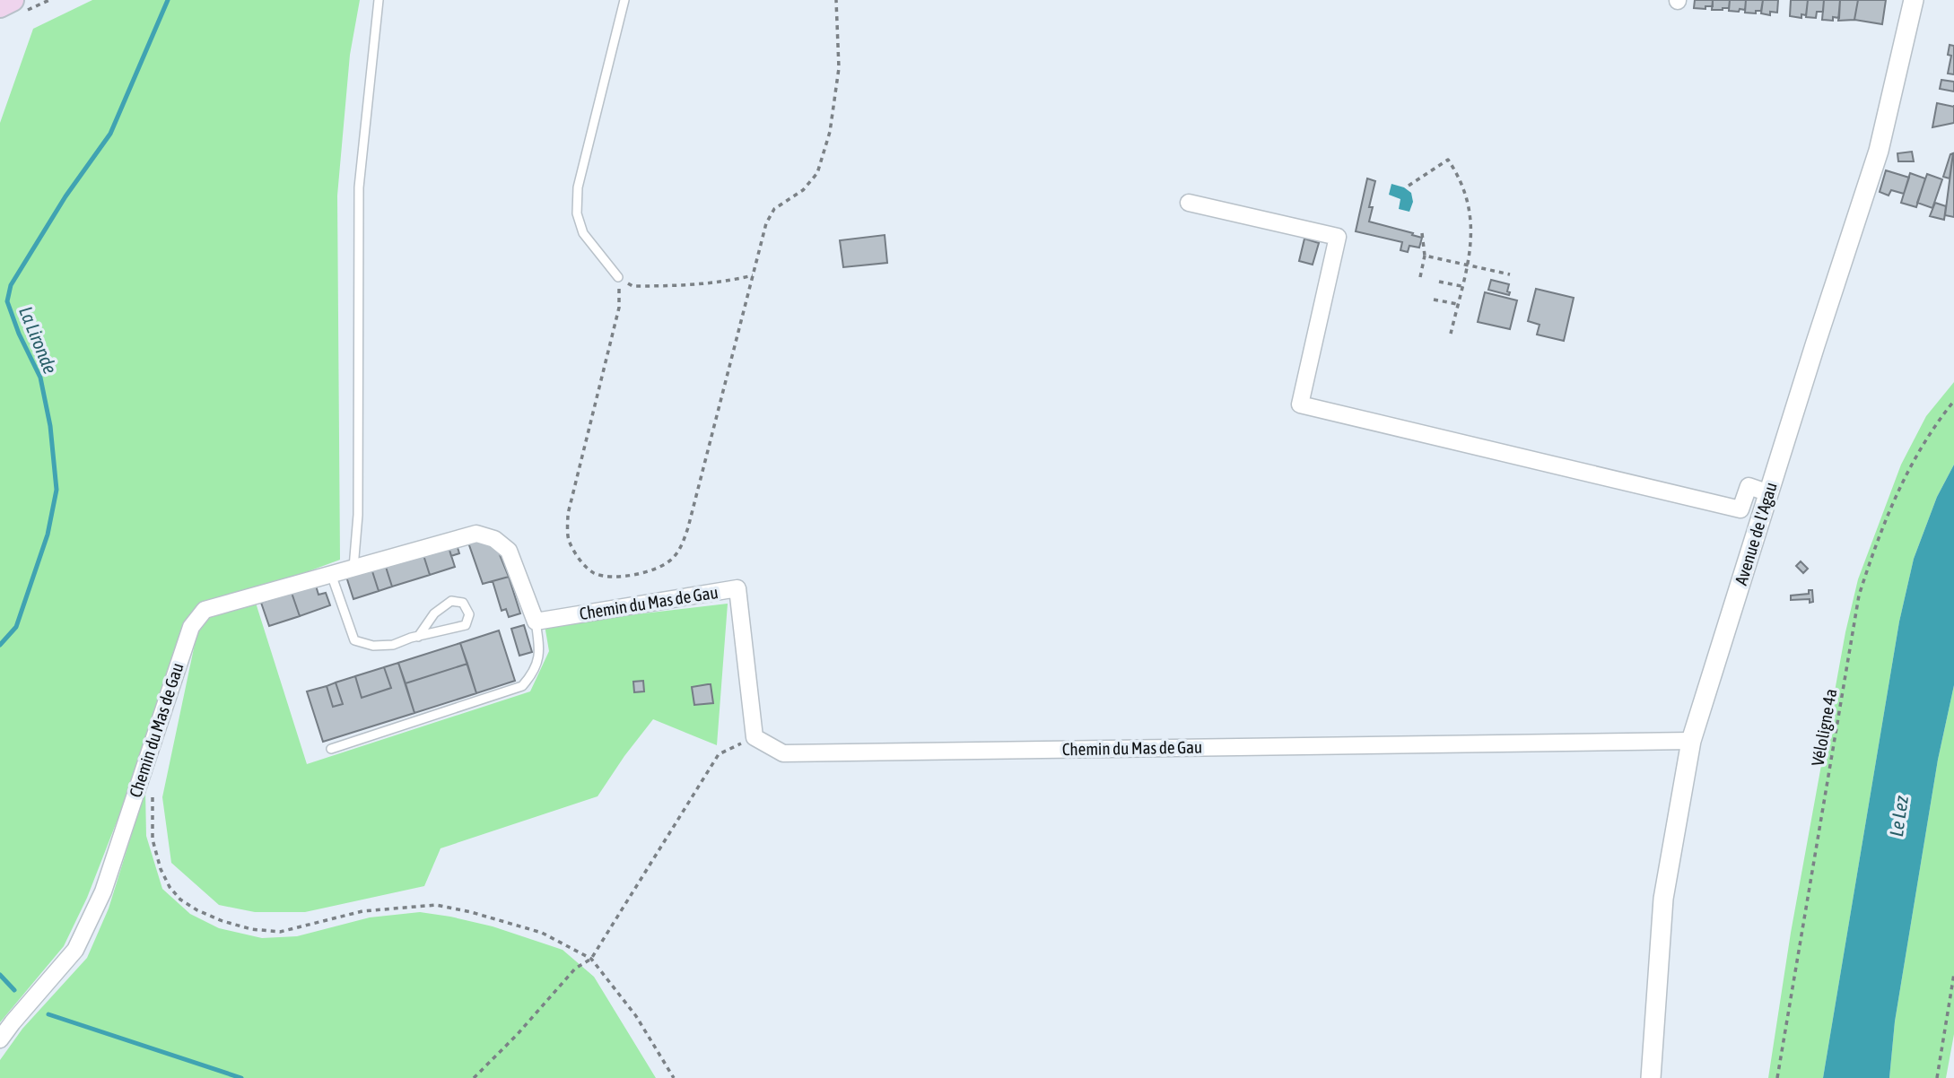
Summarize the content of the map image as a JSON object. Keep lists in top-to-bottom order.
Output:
{
  "streets": {
    "street": ["Avenue de l'Agau", "Chemin du Mas de Gau"],
    "path": ["Véloligne 4a"]
  },
  "crossings": [
    ["Avenue de l'Agau", "Chemin du Mas de Gau"]
  ],
  "water": ["La Lironde", "Le Lez"]
}
